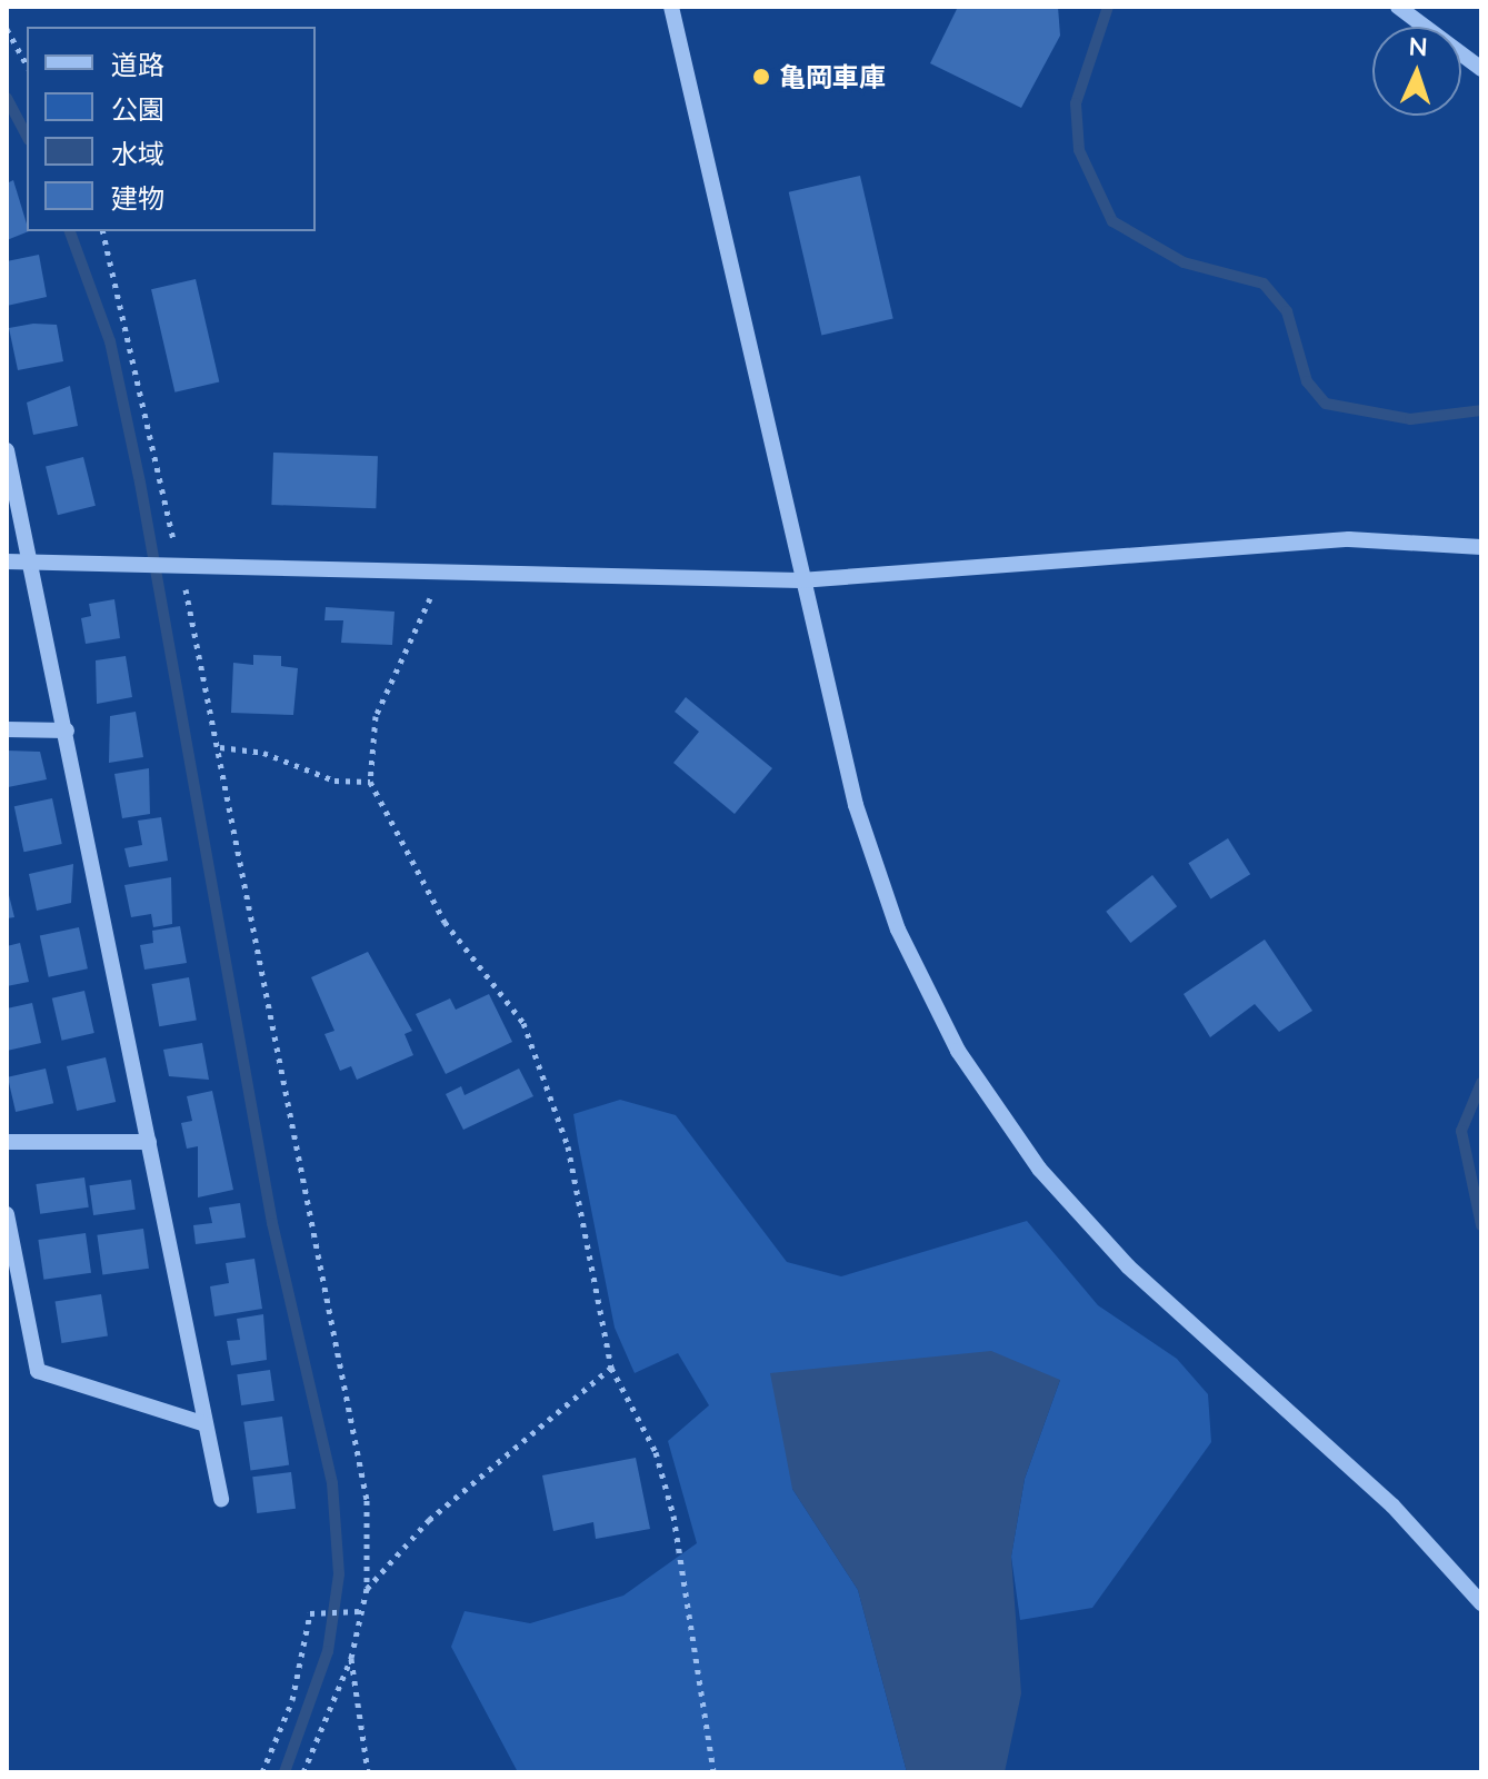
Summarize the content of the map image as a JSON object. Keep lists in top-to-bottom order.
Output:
{
  "places": ["亀岡車庫"],
  "legend": [
    "道路",
    "公園",
    "水域",
    "建物"
  ],
  "north": "top"
}
